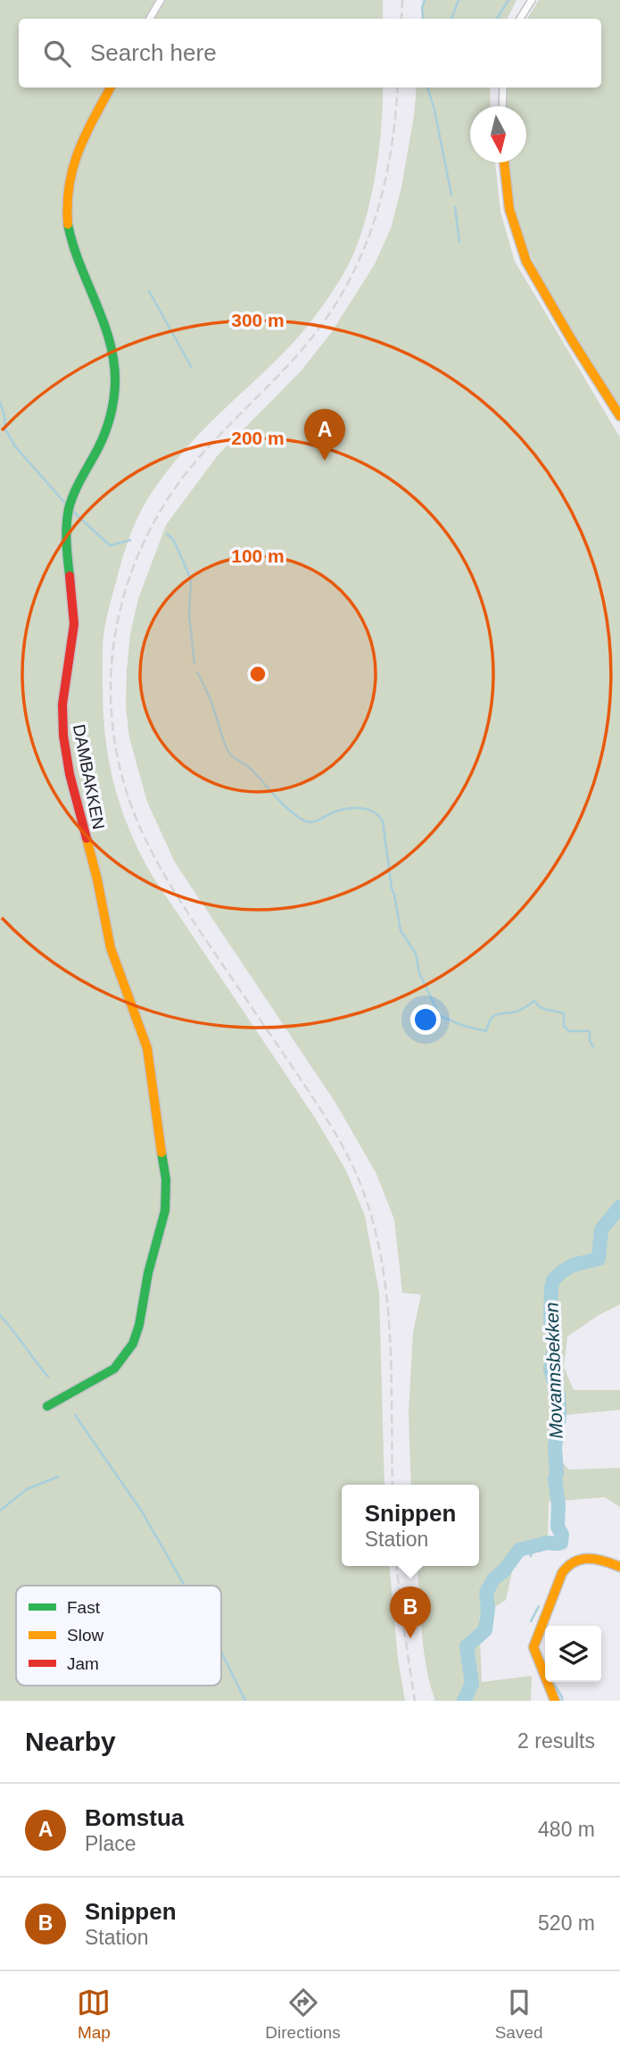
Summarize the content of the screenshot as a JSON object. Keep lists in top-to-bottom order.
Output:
{
  "streets": {
    "street": ["DAMBAKKEN"]
  },
  "water": ["Movannsbekken"],
  "legend": ["Fast", "Slow", "Jam"],
  "north": "bottom",
  "page": {
    "search": "Search here",
    "pins": ["A", "B"],
    "popup": ["Snippen", "Station"],
    "heading": ["Nearby", "2 results"],
    "list": [
      {
        "mark": "A",
        "name": "Bomstua",
        "note": "Place",
        "value": "480 m"
      },
      {
        "mark": "B",
        "name": "Snippen",
        "note": "Station",
        "value": "520 m"
      }
    ],
    "nav": ["Map", "Directions", "Saved"]
  },
  "rings": ["300 m", "200 m", "100 m"]
}
